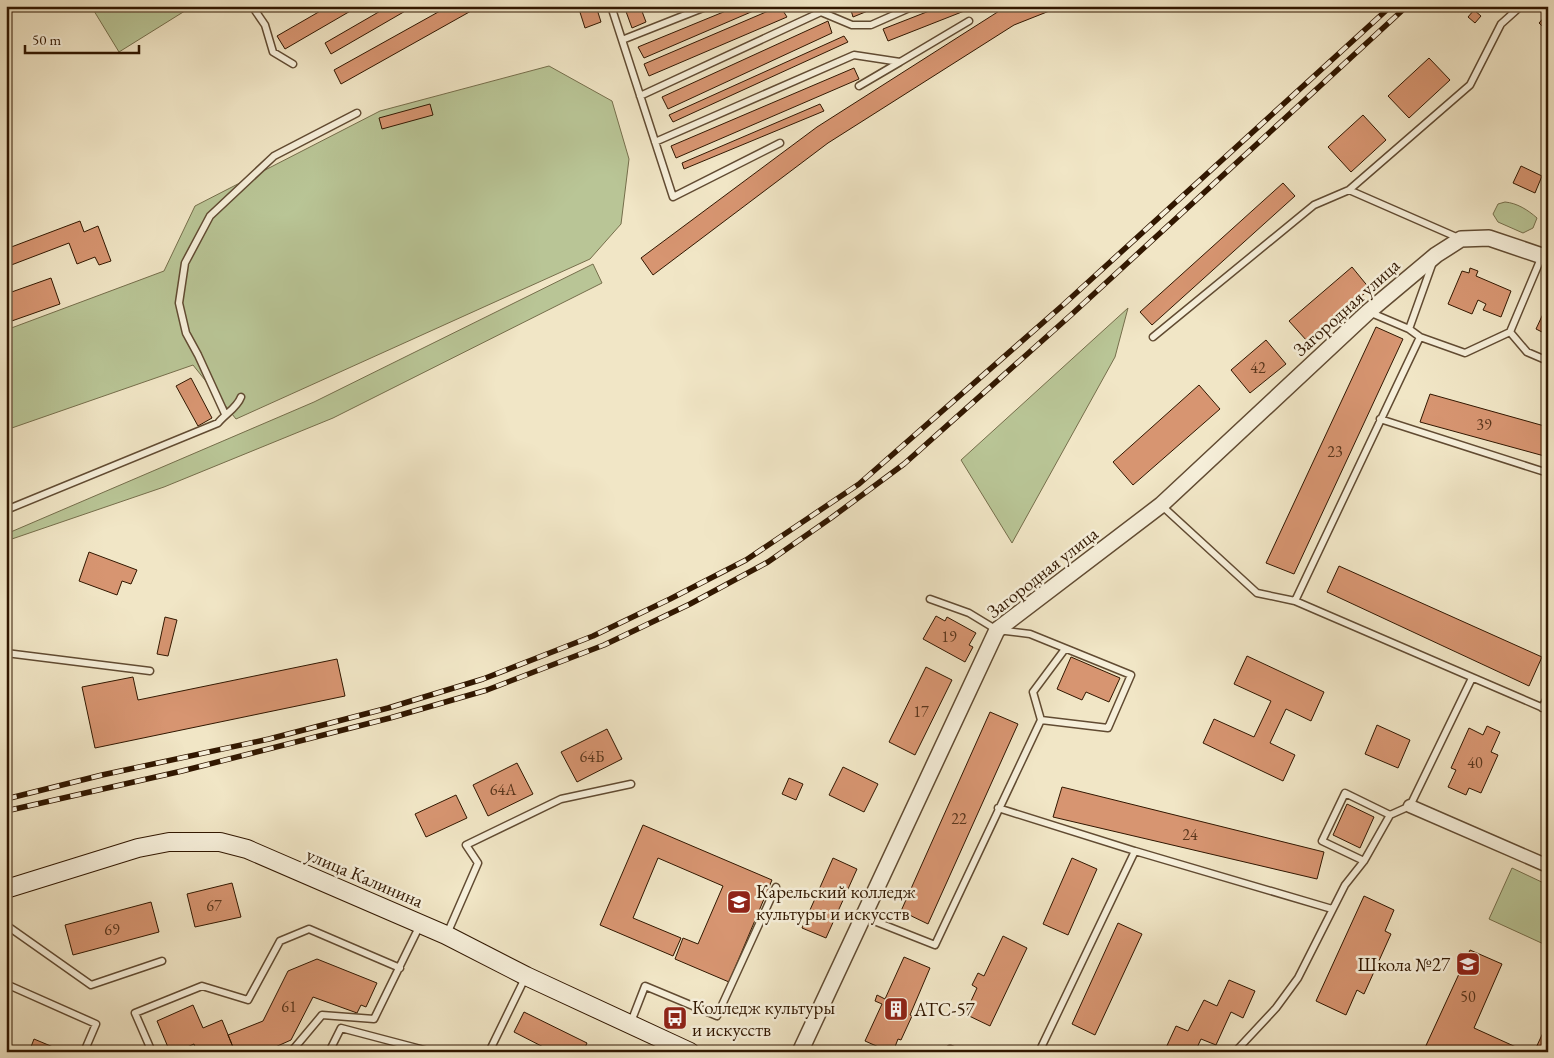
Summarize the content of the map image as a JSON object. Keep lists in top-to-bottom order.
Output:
{
  "streets": {
    "main road": ["улица Калинина"],
    "street": ["Загородная улица"]
  },
  "places": {
    "school or university": ["Карельский колледж культуры и искусств", "Школа №27"],
    "building": ["АТС-57"],
    "bus stop": ["Колледж культуры и искусств"]
  },
  "house_numbers": [
    "42",
    "39",
    "23",
    "19",
    "17",
    "64Б",
    "40",
    "64А",
    "22",
    "24",
    "67",
    "69",
    "50",
    "61"
  ],
  "scale_bar": "50 m"
}
